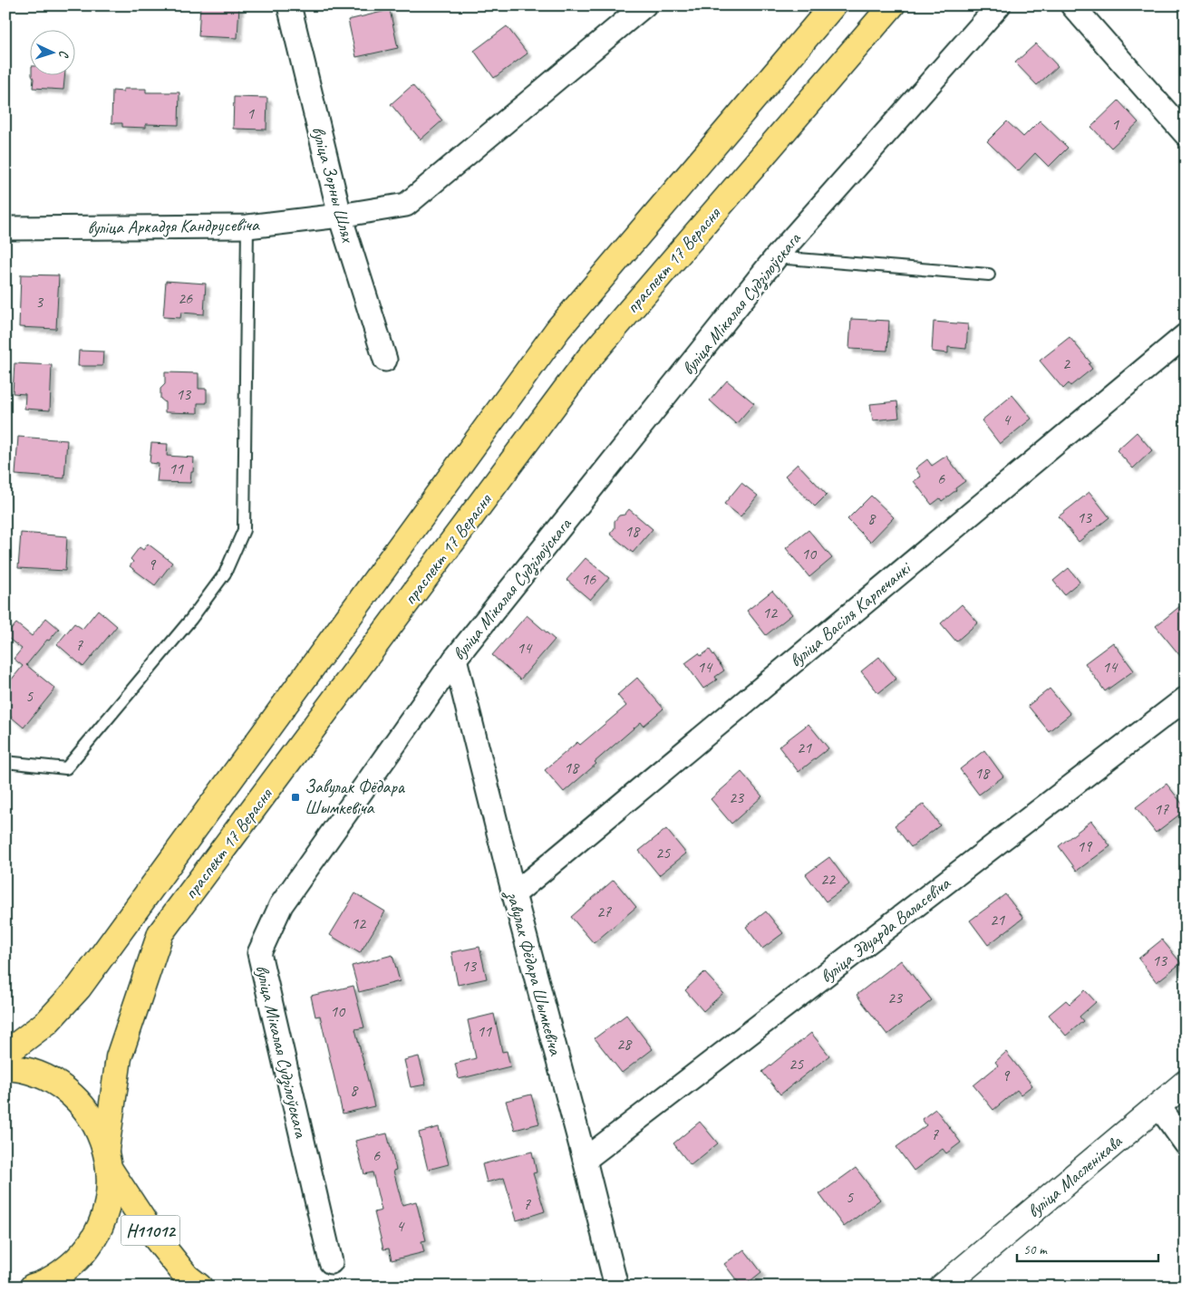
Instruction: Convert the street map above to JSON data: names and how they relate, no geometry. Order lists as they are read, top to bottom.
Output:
{
  "streets": {
    "main road": ["праспект 17 Верасня", "вуліца Масленікава", "Н11012"],
    "street": [
      "вуліца Зорны Шлях",
      "вуліца Аркадзя Кандрусевіча",
      "вуліца Мікалая Судзілоўскага",
      "вуліца Васіля Карпечанкі",
      "вуліца Эдуарда Валасевіча",
      "завулак Фёдара Шымкевіча"
    ]
  },
  "crossings": [
    ["вуліца Зорны Шлях", "вуліца Аркадзя Кандрусевіча"],
    ["праспект 17 Верасня", "Н11012"],
    ["вуліца Мікалая Судзілоўскага", "завулак Фёдара Шымкевіча"],
    ["вуліца Васіля Карпечанкі", "завулак Фёдара Шымкевіча"],
    ["вуліца Эдуарда Валасевіча", "завулак Фёдара Шымкевіча"]
  ],
  "places": {
    "transit": ["Завулак Фёдара Шымкевіча"]
  },
  "house_numbers": [
    "1",
    "1",
    "26",
    "3",
    "2",
    "13",
    "4",
    "11",
    "6",
    "13",
    "8",
    "18",
    "10",
    "9",
    "16",
    "12",
    "7",
    "14",
    "14",
    "14",
    "5",
    "21",
    "18",
    "18",
    "23",
    "17",
    "19",
    "25",
    "22",
    "27",
    "21",
    "12",
    "13",
    "13",
    "23",
    "10",
    "11",
    "28",
    "25",
    "9",
    "8",
    "7",
    "6",
    "5",
    "7",
    "4"
  ],
  "scale_bar": "50 m",
  "north": "right"
}
